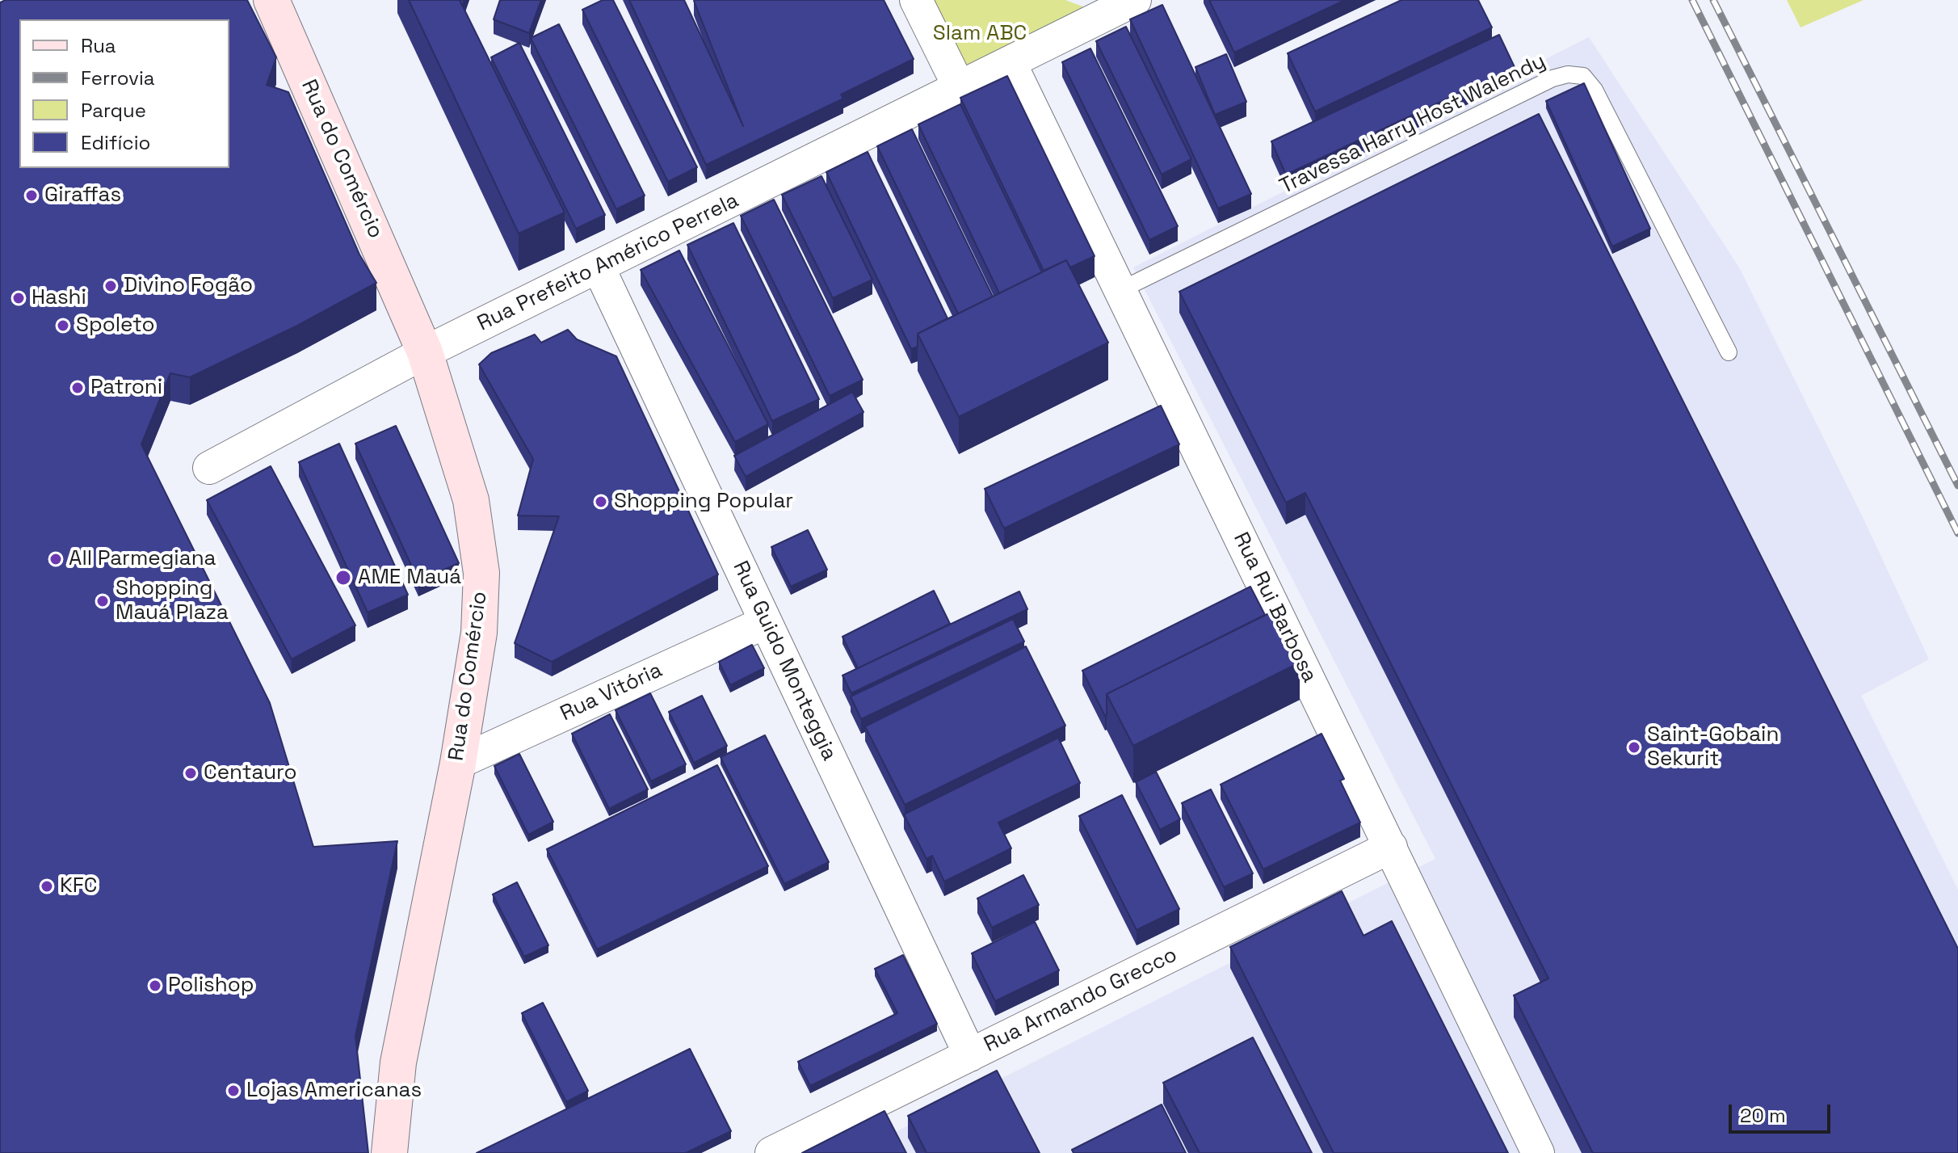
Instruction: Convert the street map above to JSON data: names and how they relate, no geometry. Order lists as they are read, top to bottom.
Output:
{
  "streets": {
    "street": [
      "Rua do Comércio",
      "Rua Prefeito Américo Perrela",
      "Rua Rui Barbosa",
      "Rua Guido Monteggia",
      "Rua Vitória",
      "Rua Armando Grecco"
    ],
    "lane": ["Travessa Harry Host Walendy"]
  },
  "crossings": [
    ["Travessa Harry Host Walendy", "Rua Rui Barbosa"],
    ["Rua do Comércio", "Rua Prefeito Américo Perrela"],
    ["Rua do Comércio", "Rua Vitória"],
    ["Rua Prefeito Américo Perrela", "Rua Rui Barbosa"],
    ["Rua Prefeito Américo Perrela", "Rua Guido Monteggia"],
    ["Rua Rui Barbosa", "Rua Armando Grecco"],
    ["Rua Guido Monteggia", "Rua Vitória"],
    ["Rua Guido Monteggia", "Rua Armando Grecco"]
  ],
  "parks": ["Slam ABC"],
  "places": [
    "Giraffas",
    "Divino Fogão",
    "Hashi",
    "Spoleto",
    "Patroni",
    "Shopping Popular",
    "All Parmegiana",
    "AME Mauá",
    "Shopping Mauá Plaza",
    "Saint-Gobain Sekurit",
    "Centauro",
    "KFC",
    "Polishop",
    "Lojas Americanas"
  ],
  "legend": [
    "Rua",
    "Ferrovia",
    "Parque",
    "Edifício"
  ],
  "scale_bar": "20 m"
}
